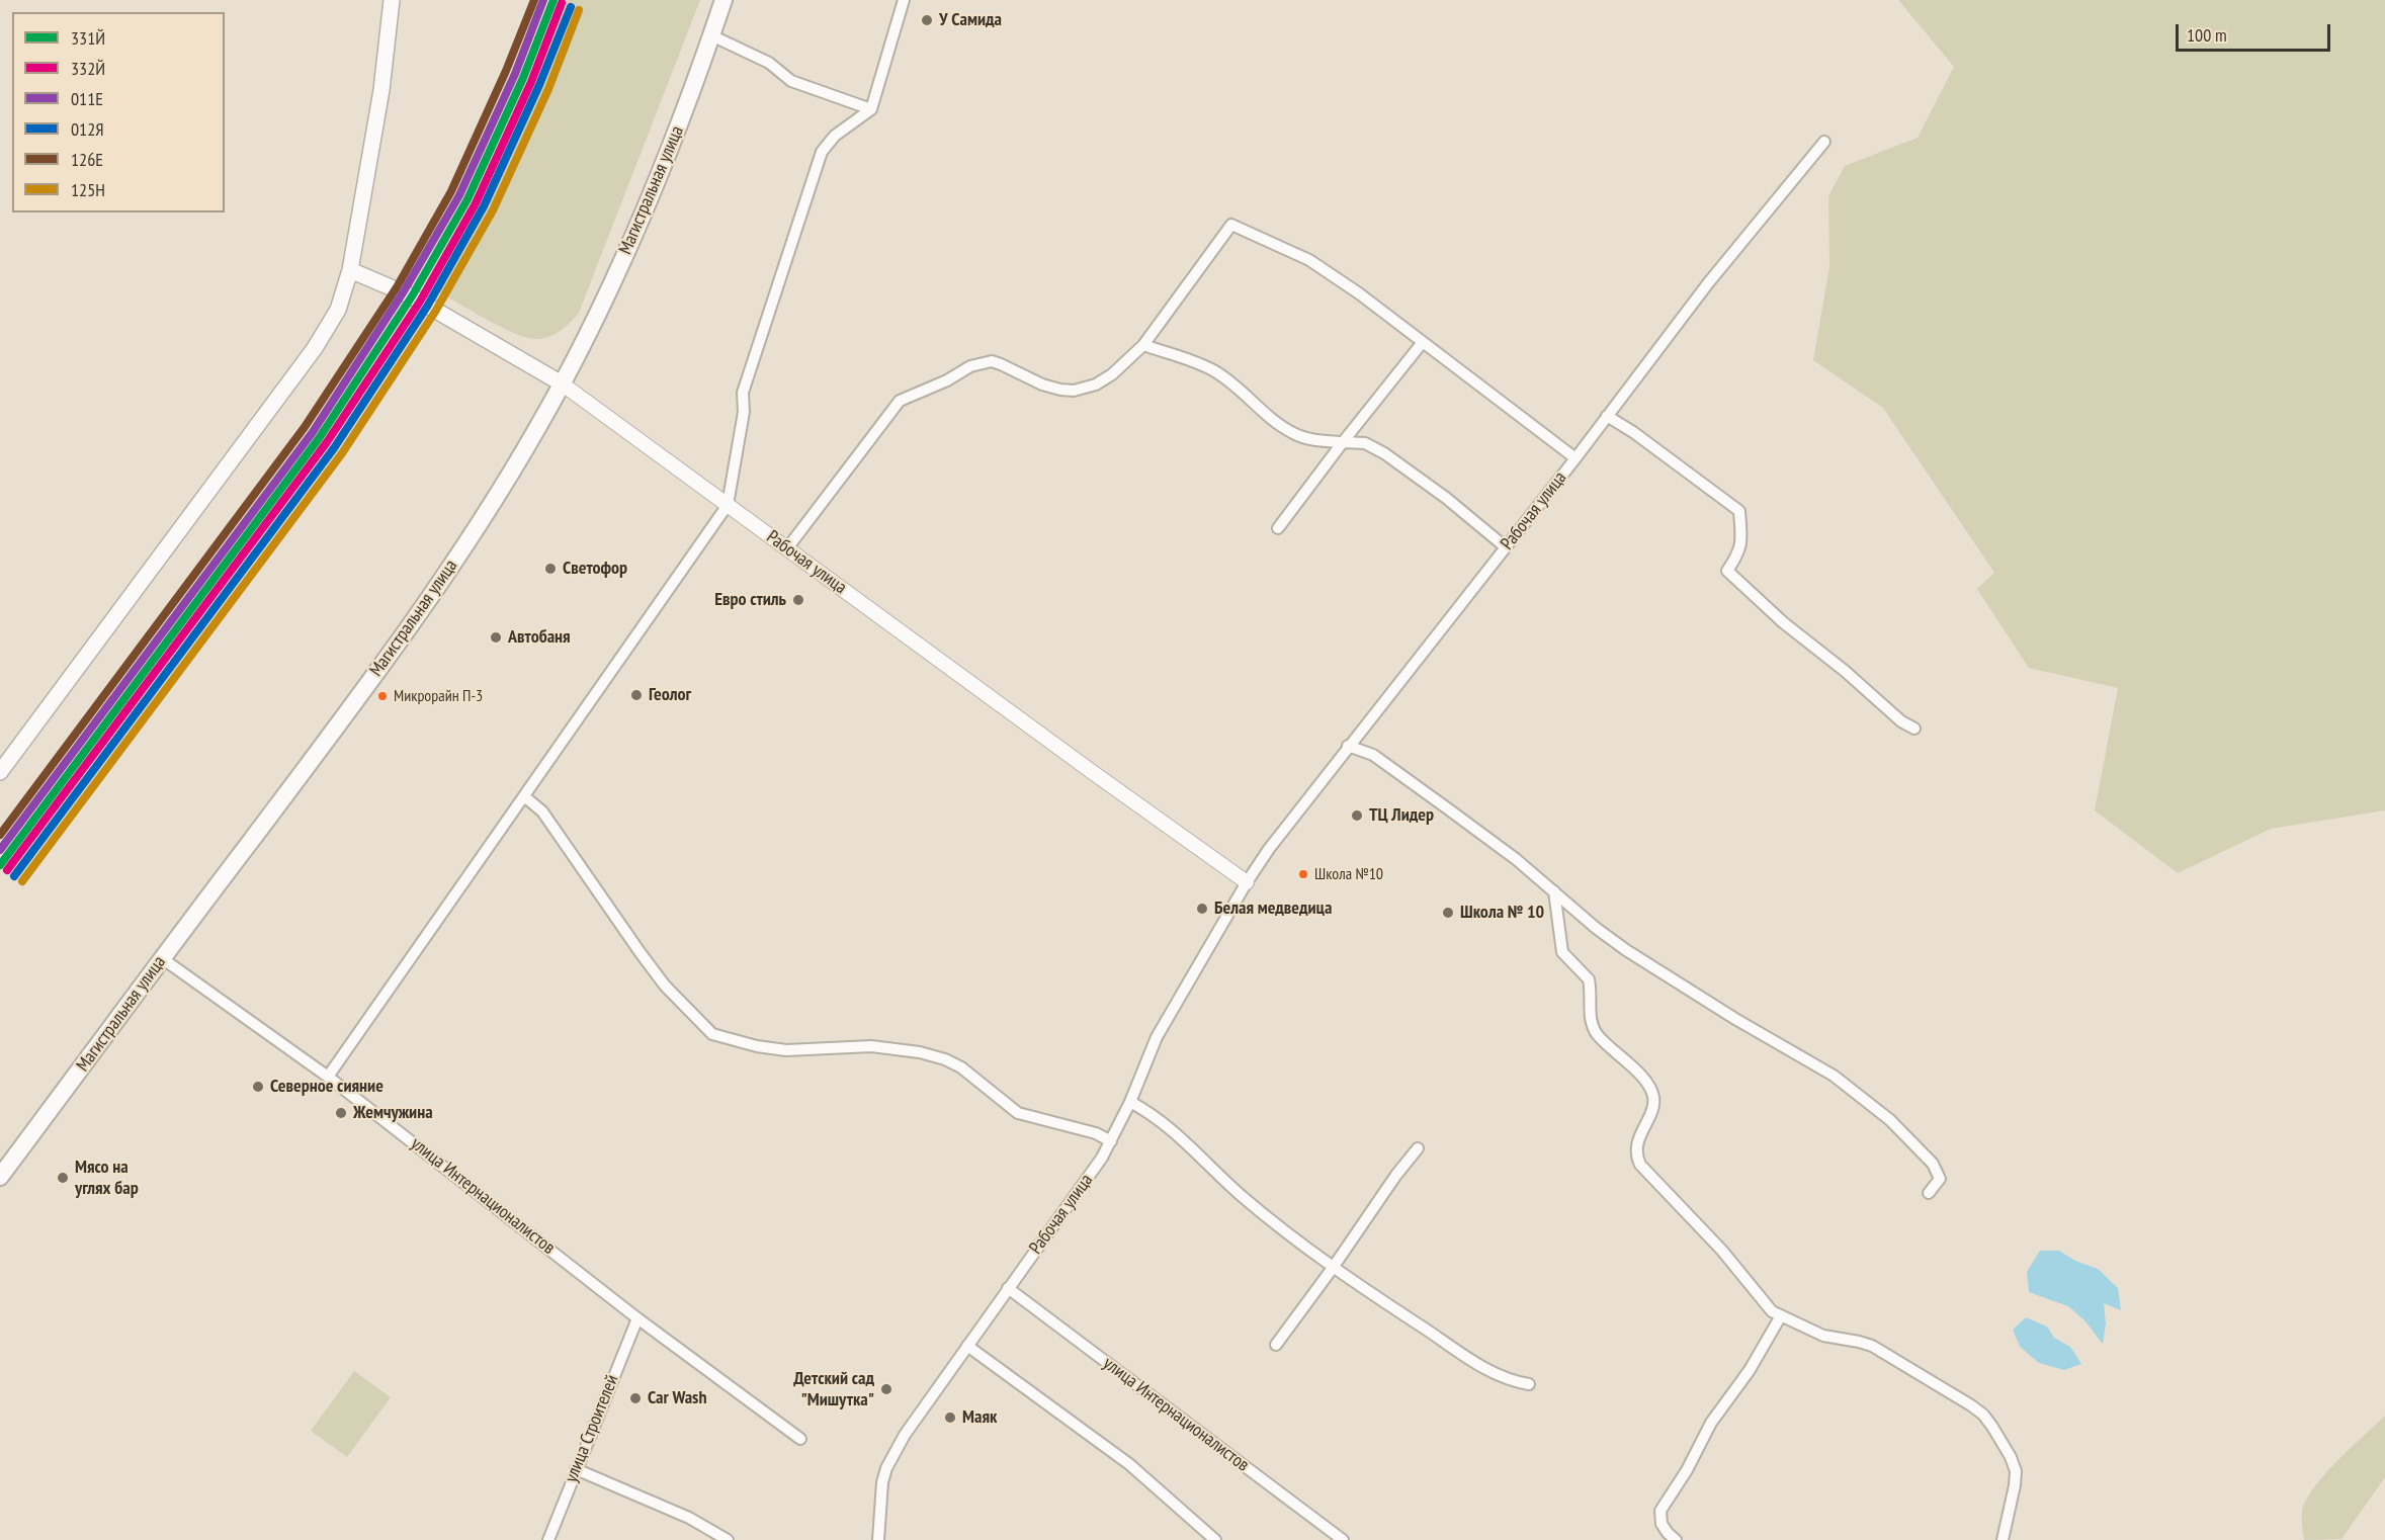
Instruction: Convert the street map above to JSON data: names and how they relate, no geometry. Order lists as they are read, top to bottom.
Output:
{
  "streets": {
    "main road": ["Магистральная улица", "Рабочая улица"],
    "street": ["улица Интернационалистов", "улица Строителей"]
  },
  "crossings": [
    ["Магистральная улица", "Рабочая улица"],
    ["Магистральная улица", "улица Интернационалистов"],
    ["Рабочая улица", "улица Интернационалистов"],
    ["улица Интернационалистов", "улица Строителей"]
  ],
  "places": [
    "У Самида",
    "Светофор",
    "Евро стиль",
    "Автобаня",
    "Геолог",
    "Микрорайн П-3",
    "ТЦ Лидер",
    "Школа №10",
    "Белая медведица",
    "Школа № 10",
    "Северное сияние",
    "Жемчужина",
    "Мясо на углях бар",
    "Детский сад \"Мишутка\"",
    "Car Wash",
    "Маяк"
  ],
  "lines": [
    "transit line 331Й",
    "transit line 011Е",
    "transit line 126Е",
    "transit line 332Й",
    "transit line 012Я",
    "transit line 125Н"
  ],
  "legend": [
    "331Й",
    "332Й",
    "011Е",
    "012Я",
    "126Е",
    "125Н"
  ],
  "scale_bar": "100 m"
}
